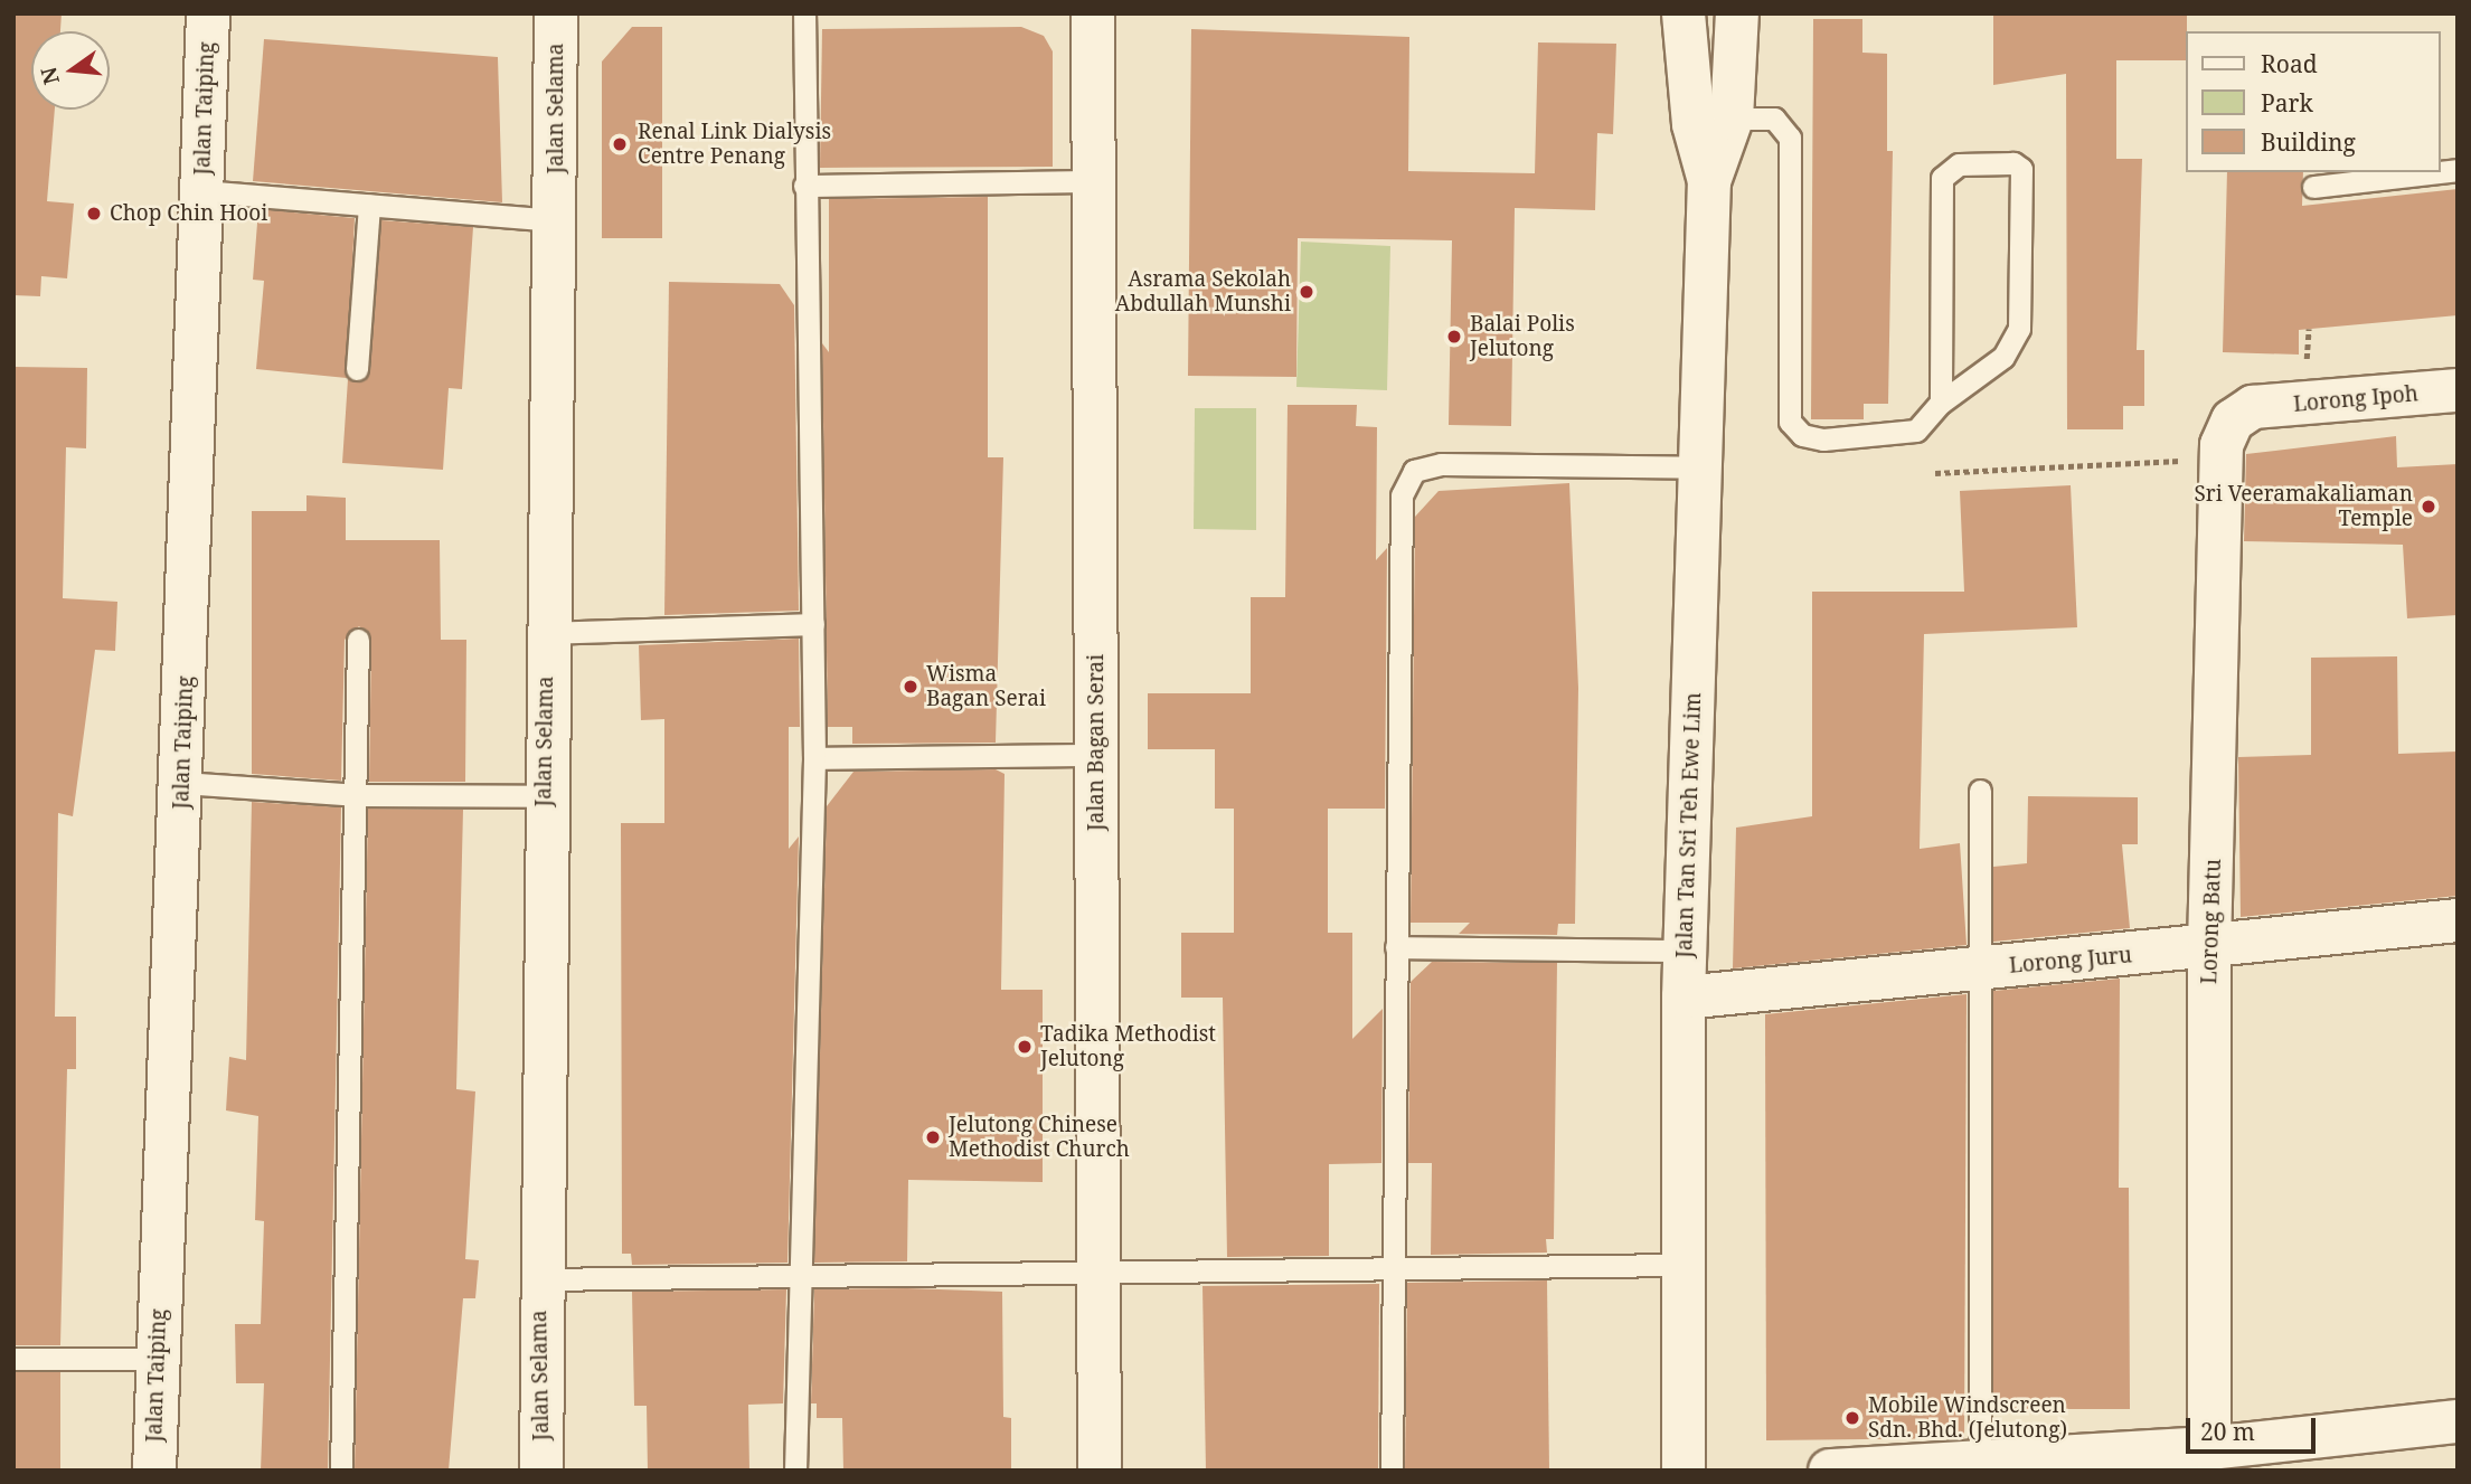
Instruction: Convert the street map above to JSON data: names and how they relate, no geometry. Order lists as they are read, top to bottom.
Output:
{
  "streets": {
    "street": [
      "Jalan Taiping",
      "Jalan Selama",
      "Lorong Ipoh",
      "Jalan Bagan Serai",
      "Jalan Tan Sri Teh Ewe Lim",
      "Lorong Batu",
      "Lorong Juru"
    ]
  },
  "crossings": [
    ["Lorong Ipoh", "Lorong Batu"],
    ["Jalan Tan Sri Teh Ewe Lim", "Lorong Juru"],
    ["Lorong Batu", "Lorong Juru"]
  ],
  "places": [
    "Renal Link Dialysis Centre Penang",
    "Chop Chin Hooi",
    "Asrama Sekolah Abdullah Munshi",
    "Balai Polis Jelutong",
    "Sri Veeramakaliaman Temple",
    "Wisma Bagan Serai",
    "Tadika Methodist Jelutong",
    "Jelutong Chinese Methodist Church",
    "Mobile Windscreen Sdn. Bhd. (Jelutong)"
  ],
  "legend": ["Road", "Park", "Building"],
  "scale_bar": "20 m",
  "north": "left"
}
